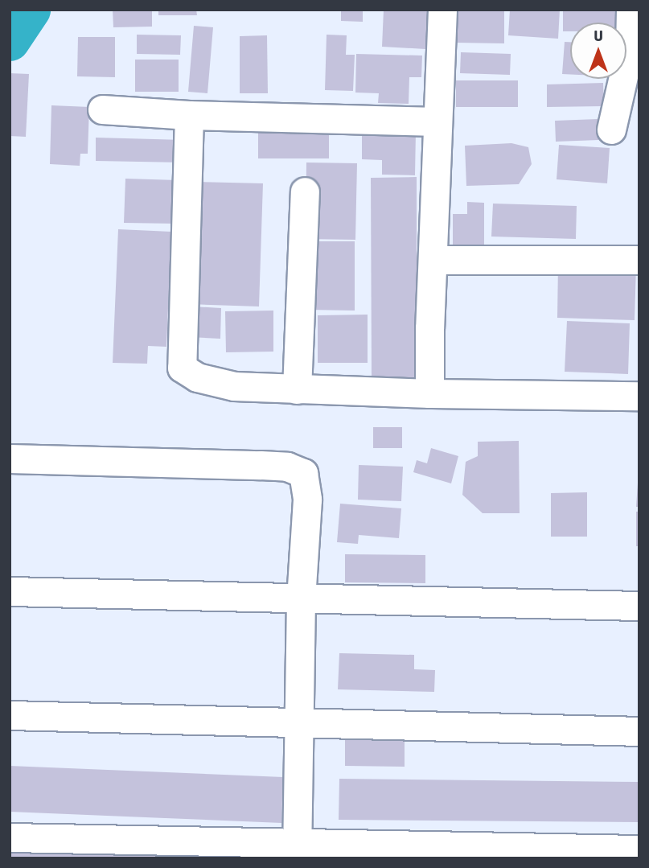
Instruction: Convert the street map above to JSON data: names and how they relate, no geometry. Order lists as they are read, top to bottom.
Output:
{
  "north": "top"
}
